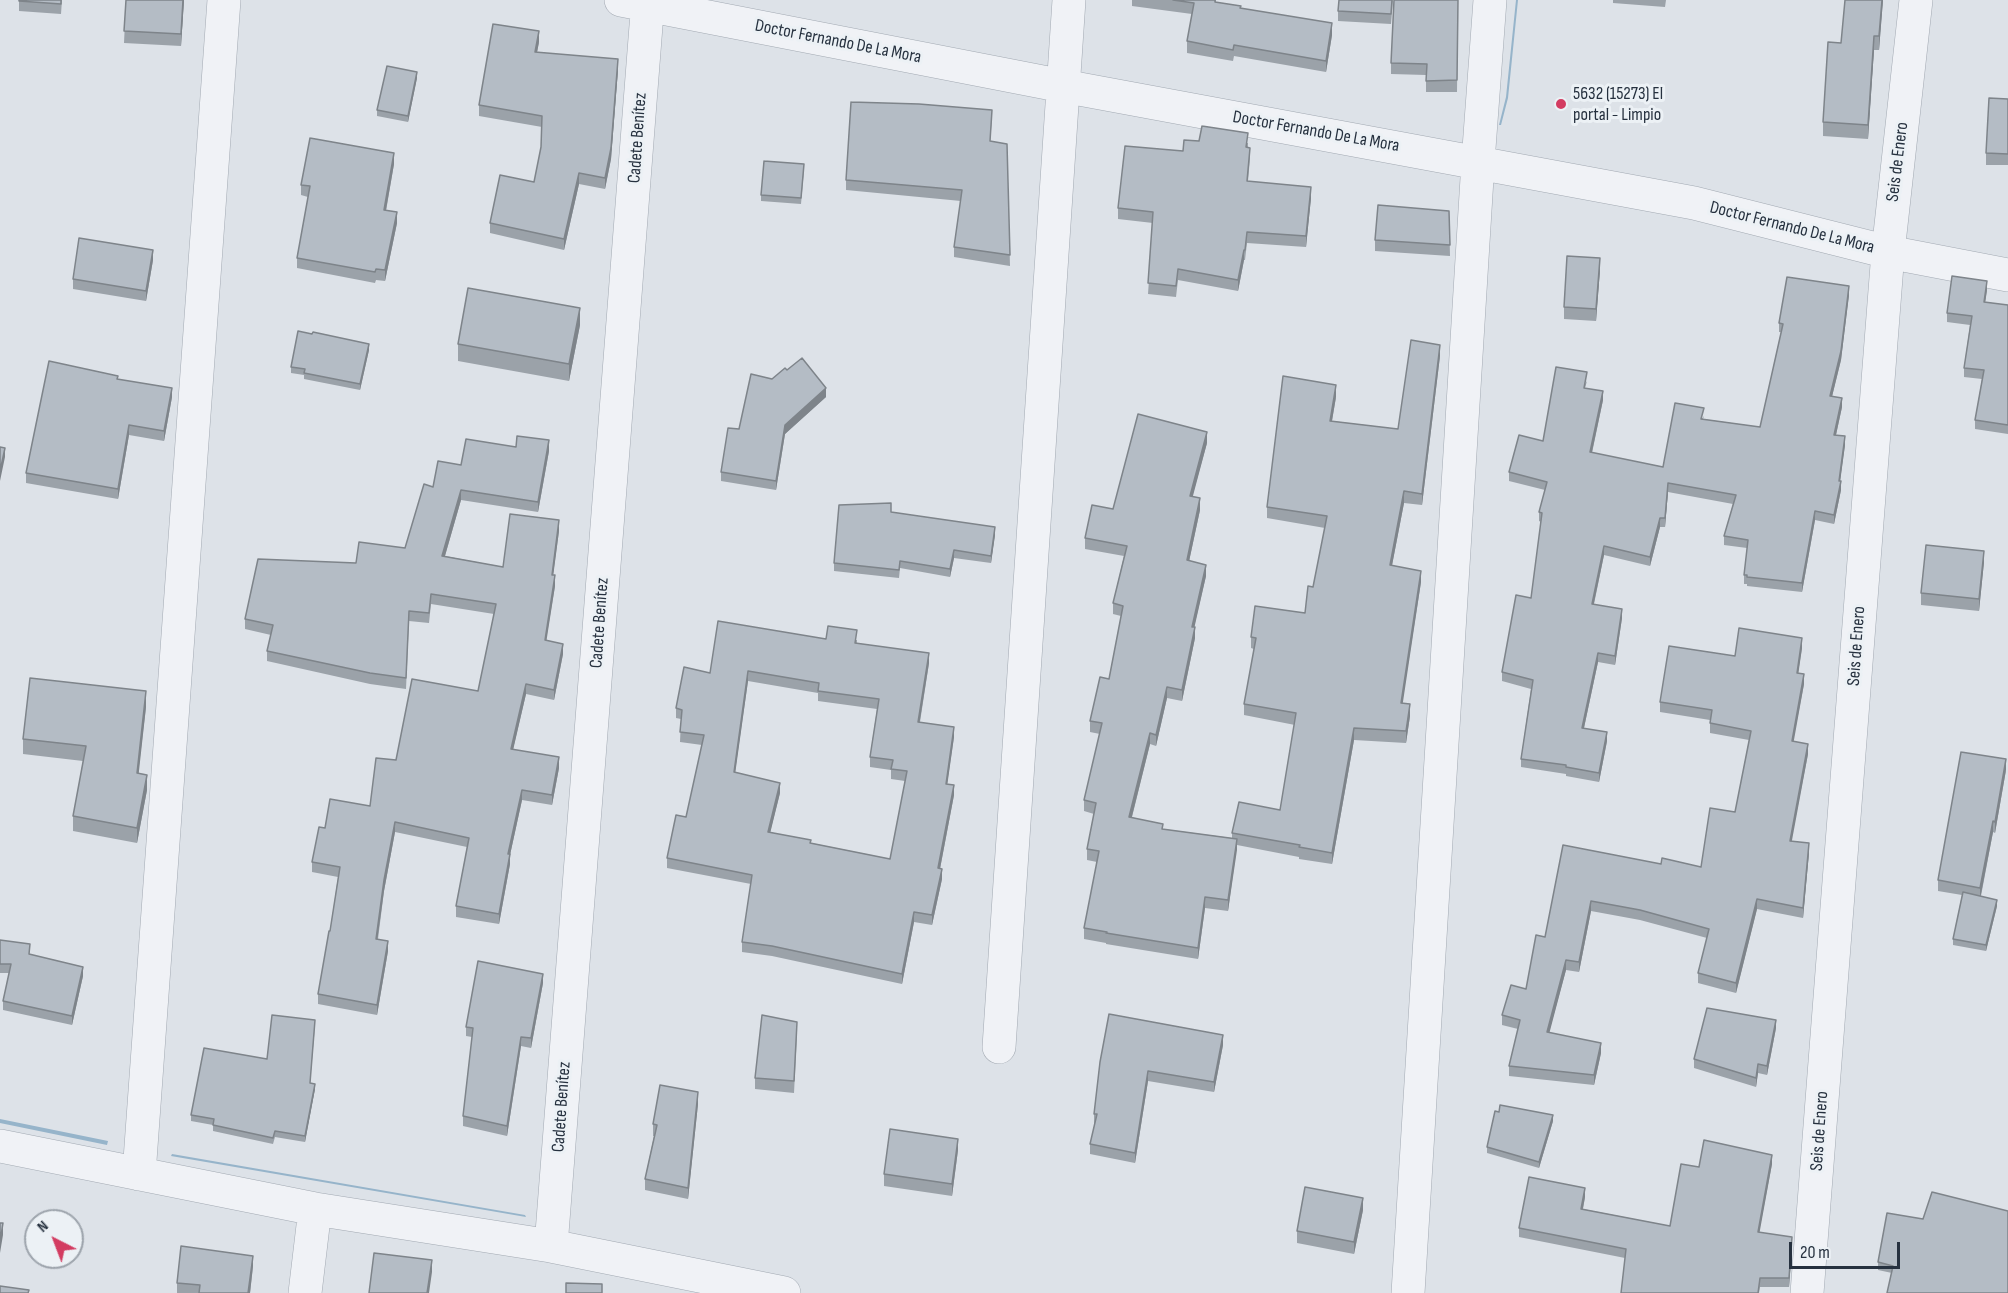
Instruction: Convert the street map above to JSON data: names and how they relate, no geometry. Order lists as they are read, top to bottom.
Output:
{
  "streets": {
    "street": ["Doctor Fernando De La Mora", "Cadete Benítez", "Seis de Enero"]
  },
  "crossings": [
    ["Doctor Fernando De La Mora", "Cadete Benítez"],
    ["Doctor Fernando De La Mora", "Seis de Enero"]
  ],
  "places": ["5632 (15273) El portal - Limpio"],
  "scale_bar": "20 m",
  "north": "top left"
}
